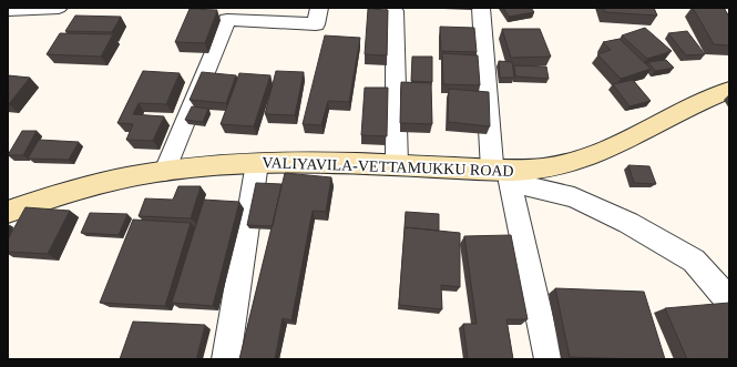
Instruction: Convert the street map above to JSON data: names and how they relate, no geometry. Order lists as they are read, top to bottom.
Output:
{
  "streets": {
    "street": ["VALIYAVILA-VETTAMUKKU ROAD"]
  }
}
